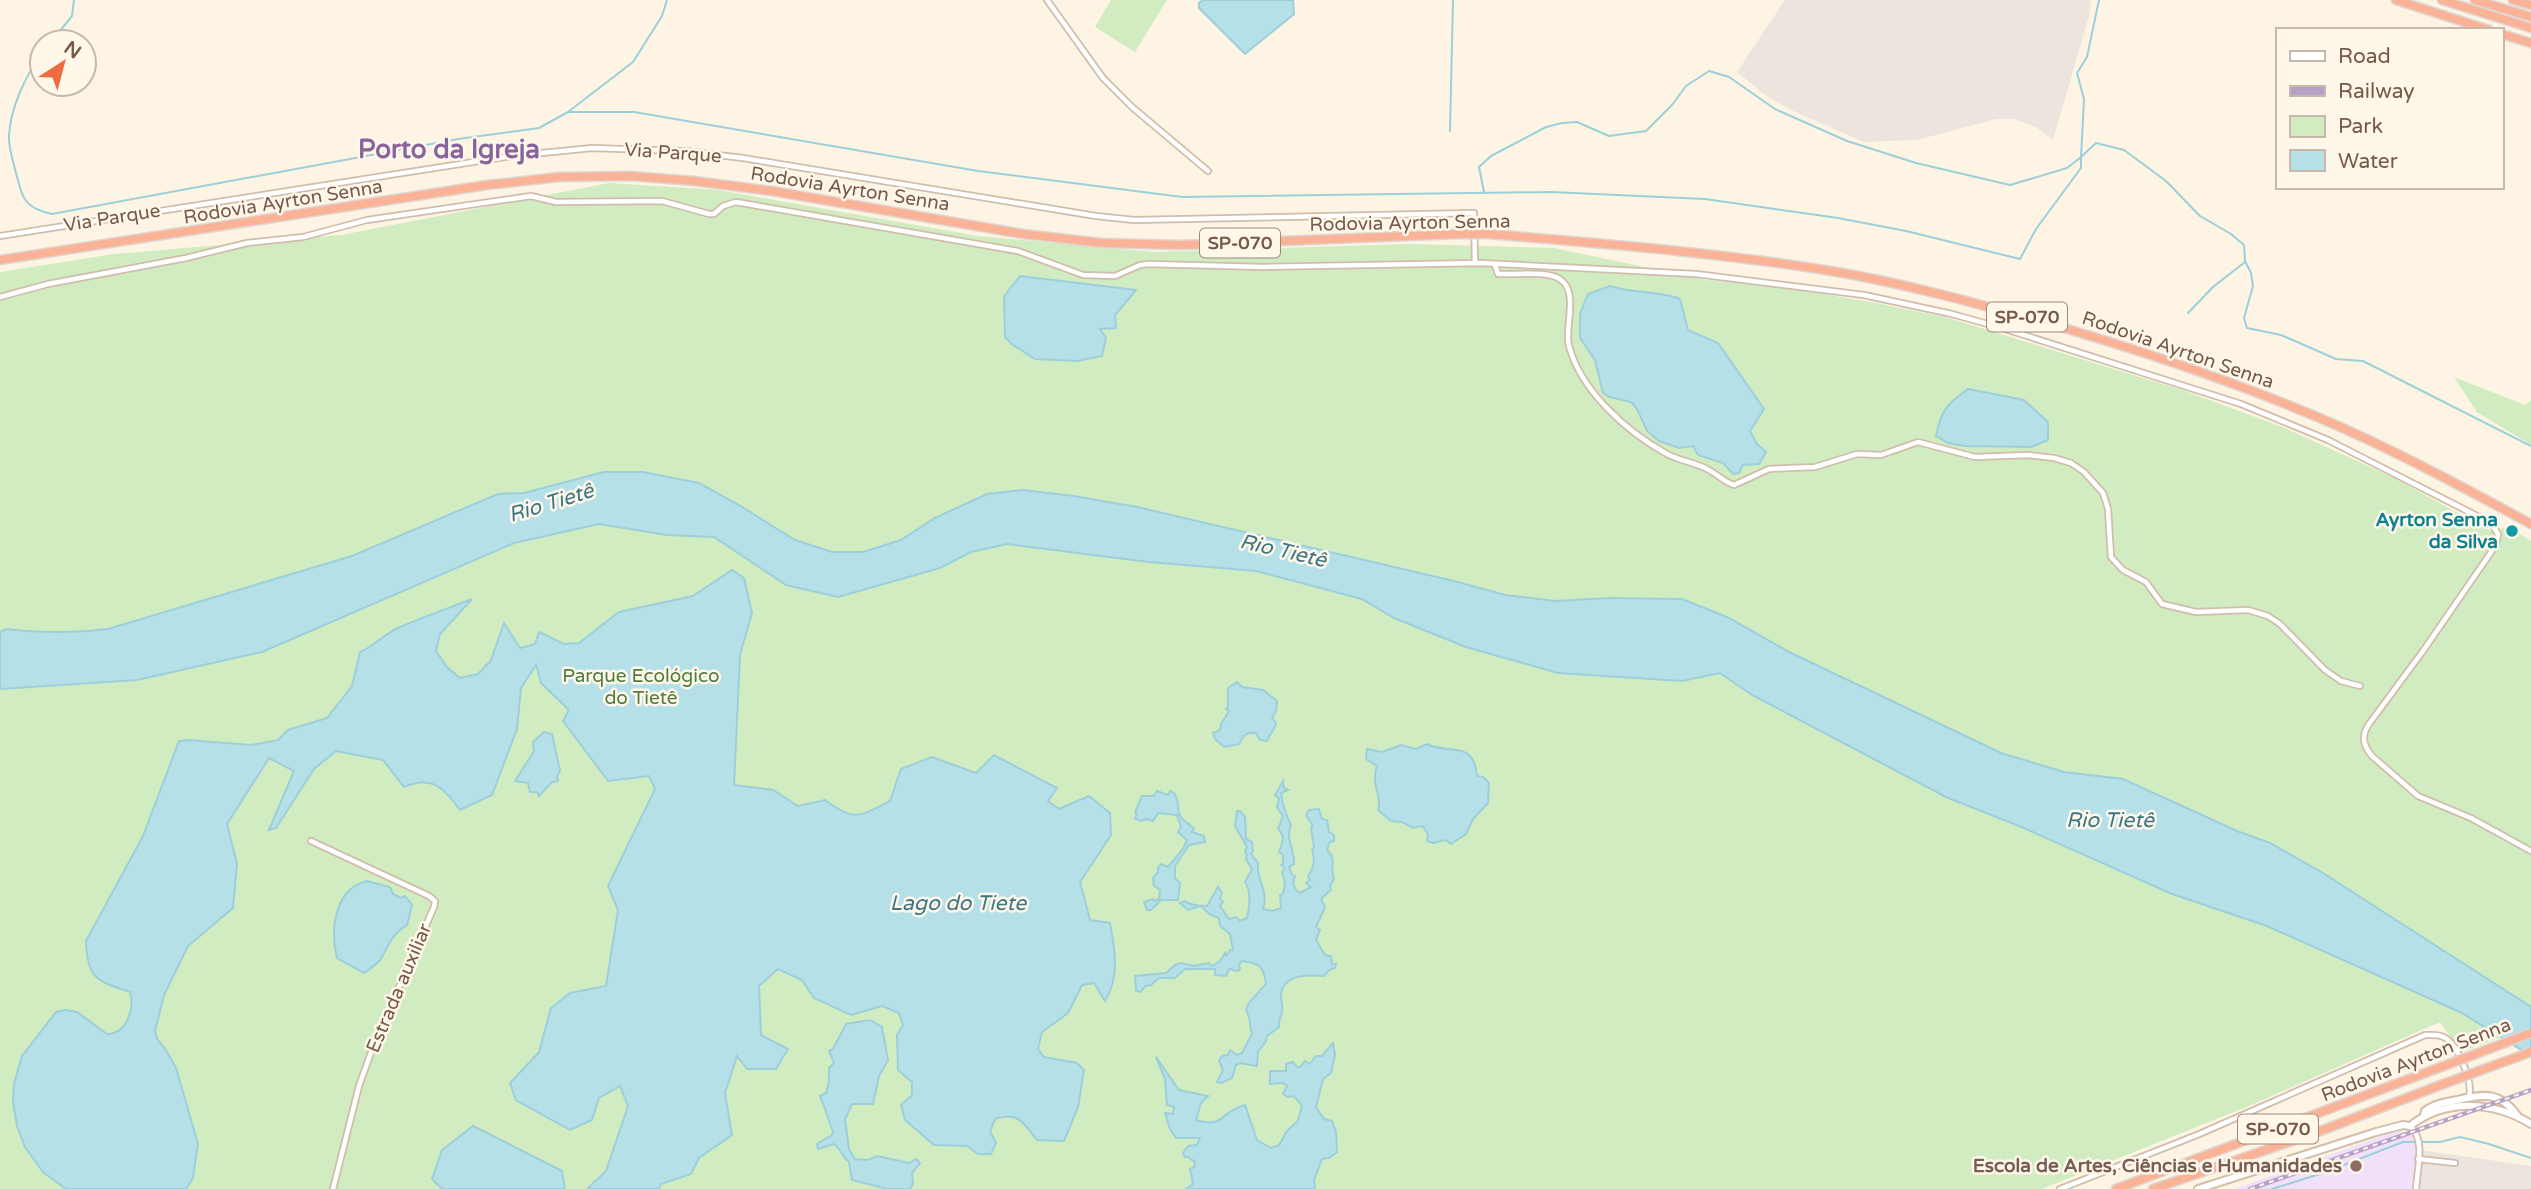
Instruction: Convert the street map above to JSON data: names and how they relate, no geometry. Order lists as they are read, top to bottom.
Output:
{
  "streets": {
    "highway": ["Rodovia Ayrton Senna", "SP-070"],
    "street": ["Via Parque", "Estrada auxiliar"]
  },
  "districts": ["Porto da Igreja"],
  "water": ["Rio Tietê", "Lago do Tiete"],
  "parks": ["Parque Ecológico do Tietê"],
  "places": ["Ayrton Senna da Silva", "Escola de Artes, Ciências e Humanidades"],
  "legend": [
    "Road",
    "Railway",
    "Park",
    "Water"
  ],
  "north": "top right"
}
